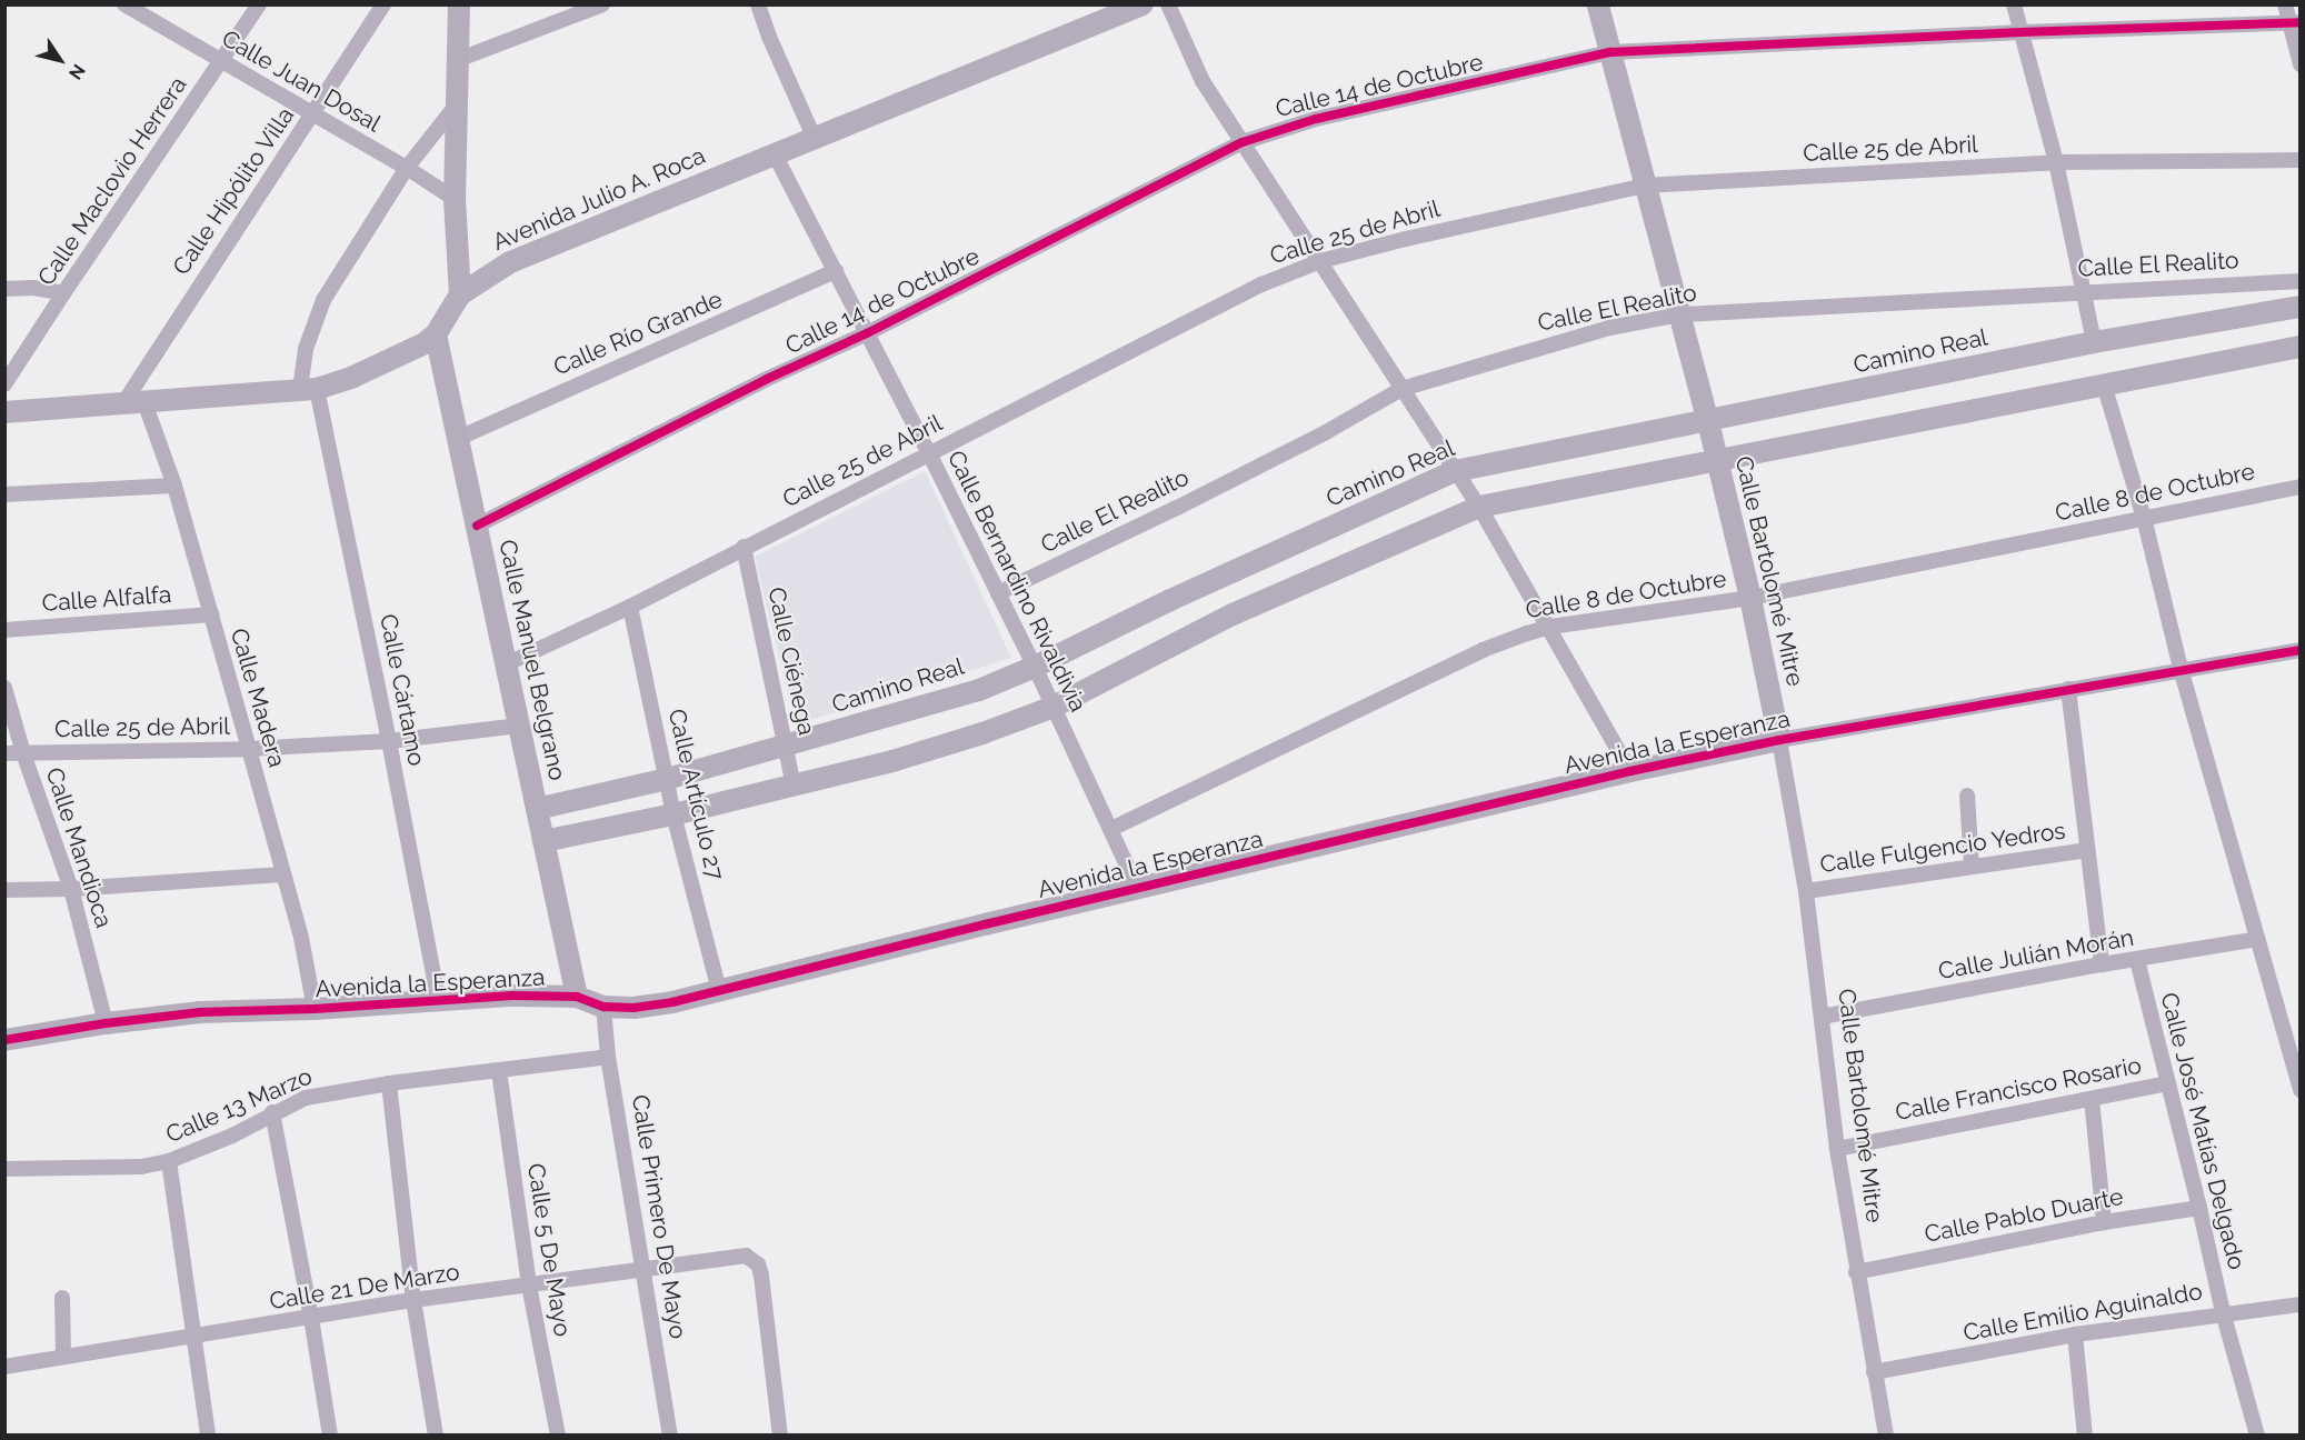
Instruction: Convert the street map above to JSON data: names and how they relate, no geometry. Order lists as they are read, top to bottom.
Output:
{
  "streets": {
    "street": [
      "Calle Juan Dosal",
      "Calle 14 de Octubre",
      "Calle 25 de Abril",
      "Calle Maclovio Herrera",
      "Calle Hipólito Villa",
      "Avenida Julio A. Roca",
      "Calle El Realito",
      "Calle Río Grande",
      "Camino Real",
      "Calle 8 de Octubre",
      "Calle Bartolomé Mitre",
      "Calle Bernardino Rivaldivia",
      "Calle Alfalfa",
      "Calle Manuel Belgrano",
      "Calle Ciénega",
      "Calle Cártamo",
      "Calle Madera",
      "Avenida la Esperanza",
      "Calle Artículo 27",
      "Calle Mandioca",
      "Calle Fulgencio Yedros",
      "Calle Julián Morán",
      "Calle Francisco Rosario",
      "Calle 13 Marzo",
      "Calle José Matías Delgado",
      "Calle Pablo Duarte",
      "Calle Primero De Mayo",
      "Calle 5 De Mayo",
      "Calle 21 De Marzo",
      "Calle Emilio Aguinaldo"
    ]
  },
  "crossings": [
    ["Calle Juan Dosal", "Calle Maclovio Herrera"],
    ["Calle Juan Dosal", "Calle Hipólito Villa"],
    ["Calle Juan Dosal", "Calle Cártamo"],
    ["Calle 14 de Octubre", "Calle Bartolomé Mitre"],
    ["Calle 14 de Octubre", "Calle Bernardino Rivaldivia"],
    ["Calle 14 de Octubre", "Calle Manuel Belgrano"],
    ["Calle 25 de Abril", "Calle Bartolomé Mitre"],
    ["Calle 25 de Abril", "Calle Bernardino Rivaldivia"],
    ["Calle 25 de Abril", "Calle Manuel Belgrano"],
    ["Calle 25 de Abril", "Calle Ciénega"],
    ["Calle 25 de Abril", "Calle Cártamo"],
    ["Calle 25 de Abril", "Calle Madera"],
    ["Calle 25 de Abril", "Calle Artículo 27"],
    ["Calle 25 de Abril", "Calle Mandioca"],
    ["Calle Hipólito Villa", "Avenida Julio A. Roca"],
    ["Calle Hipólito Villa", "Calle Madera"],
    ["Avenida Julio A. Roca", "Calle Bernardino Rivaldivia"],
    ["Avenida Julio A. Roca", "Calle Manuel Belgrano"],
    ["Avenida Julio A. Roca", "Calle Cártamo"],
    ["Avenida Julio A. Roca", "Calle Madera"],
    ["Calle El Realito", "Calle Bartolomé Mitre"],
    ["Calle El Realito", "Calle Bernardino Rivaldivia"],
    ["Calle Río Grande", "Calle Bernardino Rivaldivia"],
    ["Calle Río Grande", "Calle Manuel Belgrano"],
    ["Camino Real", "Calle Bartolomé Mitre"],
    ["Camino Real", "Calle Bernardino Rivaldivia"],
    ["Camino Real", "Calle Manuel Belgrano"],
    ["Camino Real", "Calle Ciénega"],
    ["Camino Real", "Calle Artículo 27"],
    ["Calle 8 de Octubre", "Calle Bartolomé Mitre"],
    ["Calle 8 de Octubre", "Calle Bernardino Rivaldivia"],
    ["Calle Bartolomé Mitre", "Avenida la Esperanza"],
    ["Calle Bartolomé Mitre", "Calle Fulgencio Yedros"],
    ["Calle Bartolomé Mitre", "Calle Julián Morán"],
    ["Calle Bartolomé Mitre", "Calle Francisco Rosario"],
    ["Calle Bartolomé Mitre", "Calle Pablo Duarte"],
    ["Calle Bartolomé Mitre", "Calle Emilio Aguinaldo"],
    ["Calle Bernardino Rivaldivia", "Avenida la Esperanza"],
    ["Calle Alfalfa", "Calle Madera"],
    ["Calle Manuel Belgrano", "Avenida la Esperanza"],
    ["Calle Cártamo", "Avenida la Esperanza"],
    ["Calle Madera", "Avenida la Esperanza"],
    ["Avenida la Esperanza", "Calle Artículo 27"],
    ["Avenida la Esperanza", "Calle Mandioca"],
    ["Avenida la Esperanza", "Calle Primero De Mayo"],
    ["Calle Julián Morán", "Calle José Matías Delgado"],
    ["Calle Francisco Rosario", "Calle José Matías Delgado"],
    ["Calle 13 Marzo", "Calle Primero De Mayo"],
    ["Calle 13 Marzo", "Calle 5 De Mayo"],
    ["Calle José Matías Delgado", "Calle Pablo Duarte"],
    ["Calle José Matías Delgado", "Calle Emilio Aguinaldo"],
    ["Calle Primero De Mayo", "Calle 21 De Marzo"],
    ["Calle 5 De Mayo", "Calle 21 De Marzo"]
  ],
  "north": "bottom right"
}
